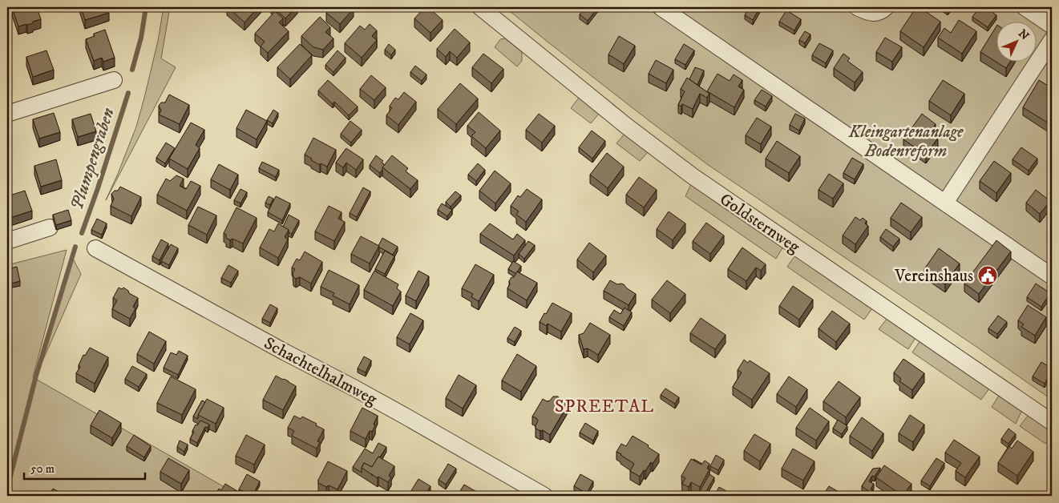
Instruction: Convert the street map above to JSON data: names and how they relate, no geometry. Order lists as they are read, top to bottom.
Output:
{
  "streets": {
    "street": ["Goldsternweg", "Schachtelhalmweg"]
  },
  "districts": ["SPREETAL"],
  "water": ["Plumpengraben"],
  "parks": ["Kleingartenanlage Bodenreform"],
  "places": {
    "public building": ["Vereinshaus"]
  },
  "scale_bar": "50 m",
  "north": "top right"
}
